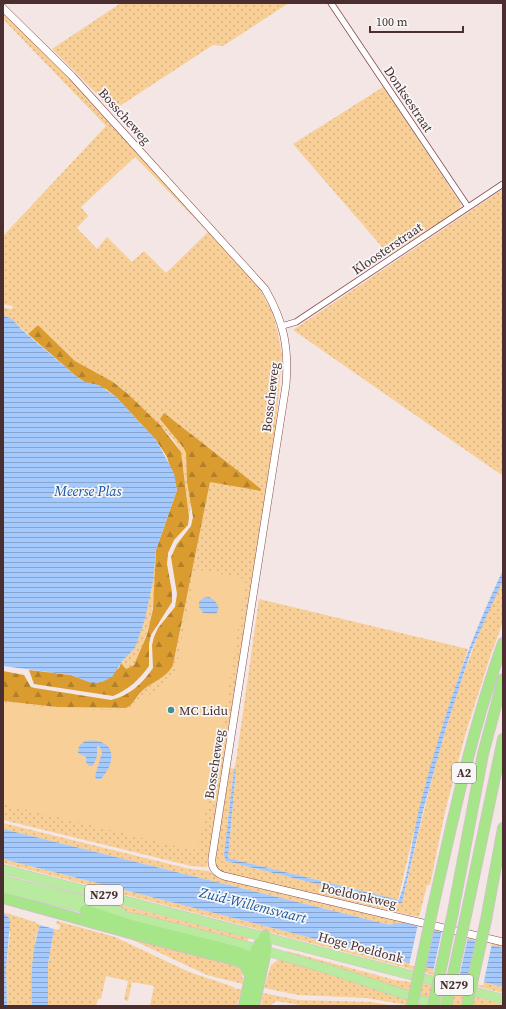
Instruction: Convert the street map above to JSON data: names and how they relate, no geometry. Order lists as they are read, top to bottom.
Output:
{
  "streets": {
    "highway": ["A2", "N279", "Hoge Poeldonk"],
    "street": [
      "Donksestraat",
      "Bosscheweg",
      "Kloosterstraat",
      "Poeldonkweg"
    ]
  },
  "crossings": [
    ["Donksestraat", "Kloosterstraat"],
    ["Bosscheweg", "Kloosterstraat"],
    ["Bosscheweg", "Poeldonkweg"]
  ],
  "water": ["Meerse Plas", "Zuid-Willemsvaart"],
  "places": ["MC Lidu"],
  "scale_bar": "100 m"
}
